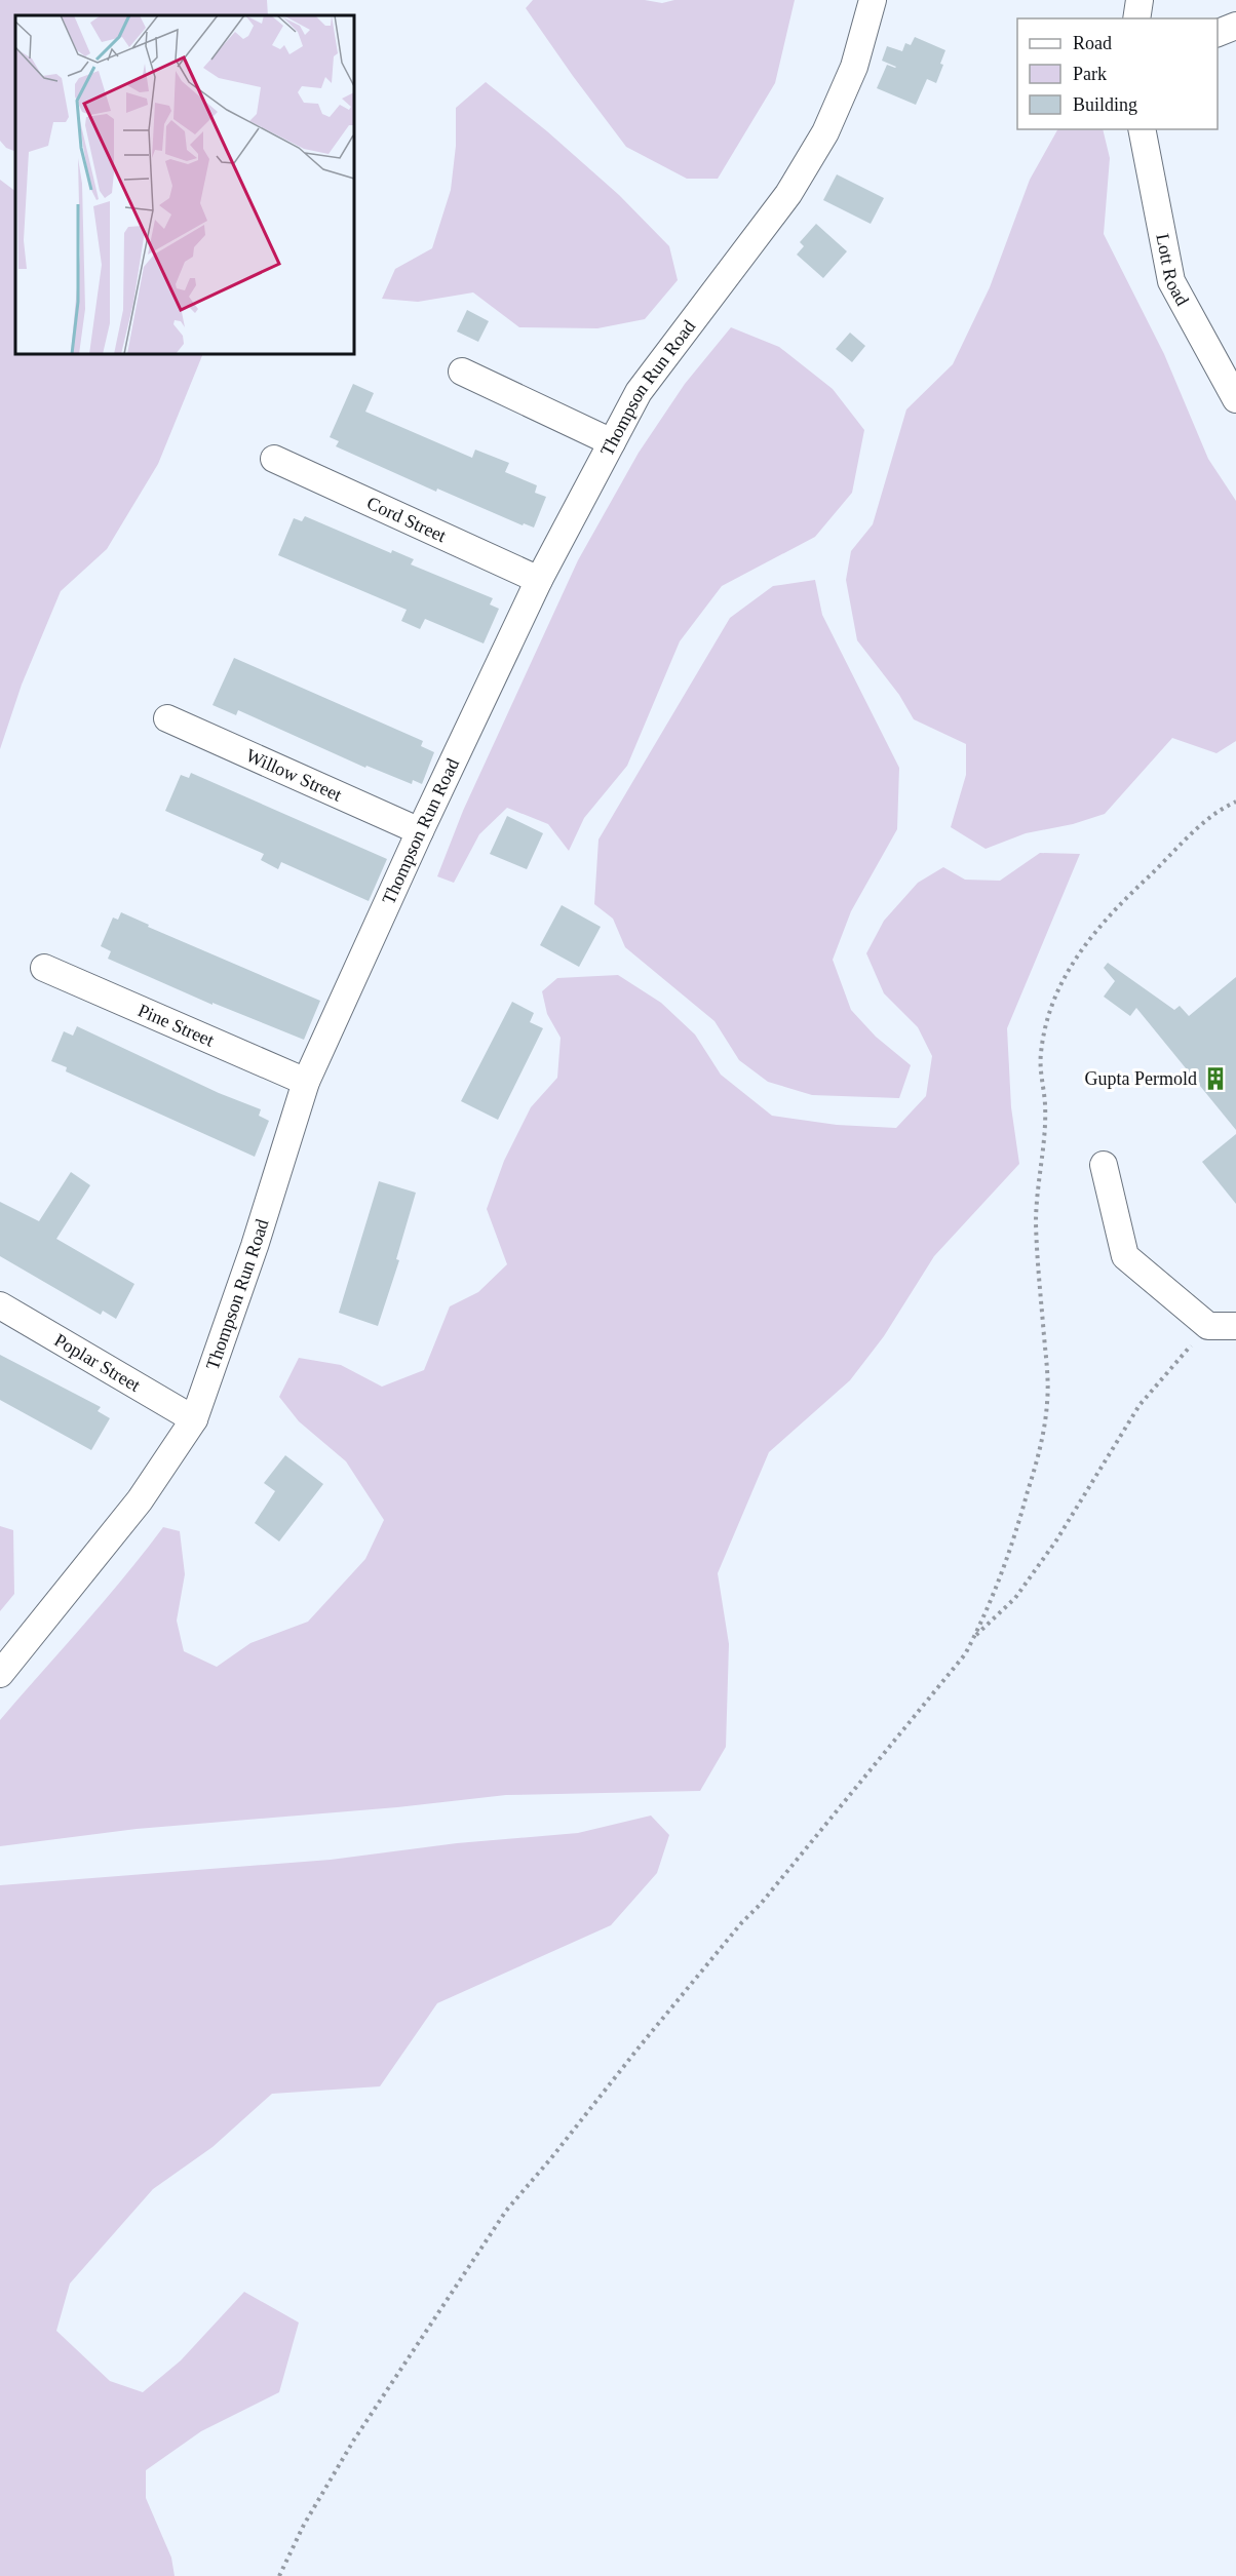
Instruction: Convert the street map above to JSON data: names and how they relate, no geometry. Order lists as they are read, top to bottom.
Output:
{
  "streets": {
    "street": [
      "Lott Road",
      "Thompson Run Road",
      "Cord Street",
      "Willow Street",
      "Pine Street",
      "Poplar Street"
    ]
  },
  "crossings": [
    ["Thompson Run Road", "Cord Street"],
    ["Thompson Run Road", "Willow Street"],
    ["Thompson Run Road", "Pine Street"],
    ["Thompson Run Road", "Poplar Street"]
  ],
  "places": {
    "building": ["Gupta Permold"]
  },
  "legend": ["Road", "Park", "Building"]
}
